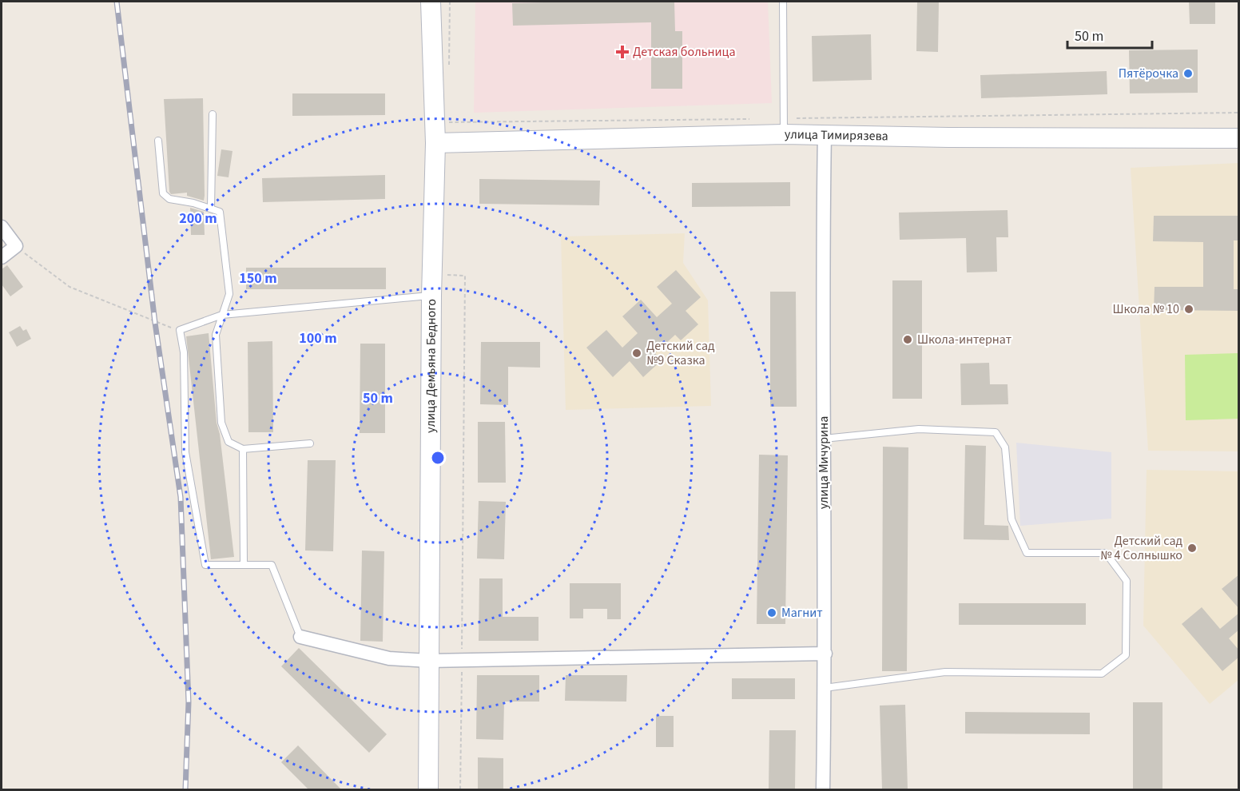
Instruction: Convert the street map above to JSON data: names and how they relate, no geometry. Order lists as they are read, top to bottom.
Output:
{
  "streets": {
    "main road": ["улица Тимирязева", "улица Демьяна Бедного"],
    "street": ["улица Мичурина"]
  },
  "crossings": [
    ["улица Тимирязева", "улица Демьяна Бедного"],
    ["улица Тимирязева", "улица Мичурина"]
  ],
  "places": {
    "health": ["Детская больница"],
    "other": [
      "Пятёрочка",
      "Школа № 10",
      "Школа-интернат",
      "Детский сад №9 Сказка",
      "Детский сад № 4 Солнышко",
      "Магнит"
    ]
  },
  "scale_bar": "50 m",
  "rings": [
    "200 m",
    "150 m",
    "100 m",
    "50 m"
  ]
}
